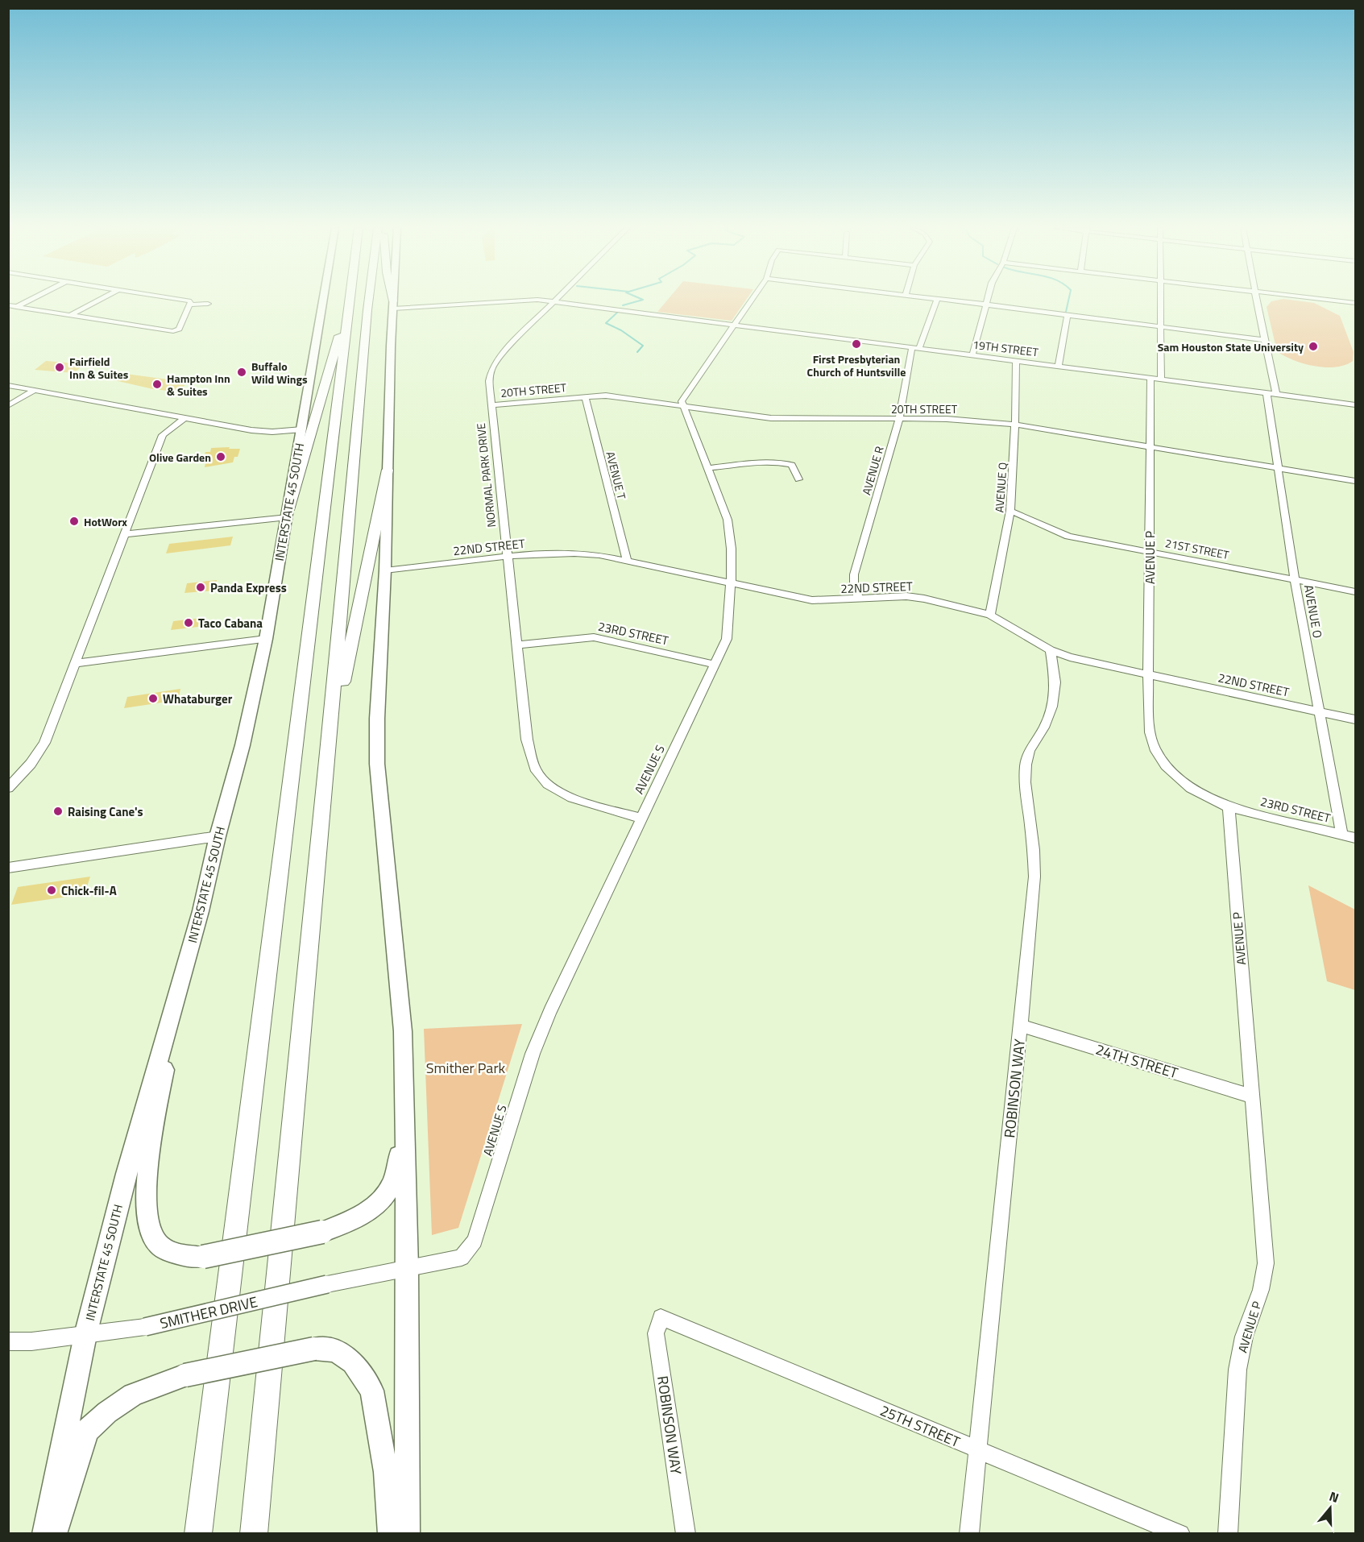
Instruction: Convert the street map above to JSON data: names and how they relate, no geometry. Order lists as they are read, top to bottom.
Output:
{
  "streets": {
    "main road": ["INTERSTATE 45 SOUTH"],
    "street": [
      "19TH STREET",
      "20TH STREET",
      "AVENUE R",
      "NORMAL PARK DRIVE",
      "AVENUE T",
      "AVENUE Q",
      "22ND STREET",
      "21ST STREET",
      "AVENUE P",
      "AVENUE O",
      "23RD STREET",
      "AVENUE S",
      "24TH STREET",
      "ROBINSON WAY",
      "SMITHER DRIVE",
      "25TH STREET"
    ]
  },
  "crossings": [
    ["19TH STREET", "AVENUE R"],
    ["19TH STREET", "NORMAL PARK DRIVE"],
    ["19TH STREET", "AVENUE Q"],
    ["19TH STREET", "AVENUE P"],
    ["19TH STREET", "AVENUE O"],
    ["20TH STREET", "AVENUE R"],
    ["20TH STREET", "NORMAL PARK DRIVE"],
    ["20TH STREET", "AVENUE T"],
    ["20TH STREET", "AVENUE Q"],
    ["20TH STREET", "AVENUE P"],
    ["20TH STREET", "AVENUE O"],
    ["20TH STREET", "AVENUE S"],
    ["AVENUE R", "22ND STREET"],
    ["NORMAL PARK DRIVE", "22ND STREET"],
    ["NORMAL PARK DRIVE", "23RD STREET"],
    ["NORMAL PARK DRIVE", "AVENUE S"],
    ["AVENUE T", "22ND STREET"],
    ["AVENUE Q", "22ND STREET"],
    ["AVENUE Q", "21ST STREET"],
    ["INTERSTATE 45 SOUTH", "SMITHER DRIVE"],
    ["22ND STREET", "AVENUE P"],
    ["22ND STREET", "AVENUE O"],
    ["22ND STREET", "AVENUE S"],
    ["22ND STREET", "ROBINSON WAY"],
    ["21ST STREET", "AVENUE P"],
    ["21ST STREET", "AVENUE O"],
    ["AVENUE P", "23RD STREET"],
    ["AVENUE P", "24TH STREET"],
    ["AVENUE O", "23RD STREET"],
    ["23RD STREET", "AVENUE S"],
    ["AVENUE S", "SMITHER DRIVE"],
    ["24TH STREET", "ROBINSON WAY"],
    ["ROBINSON WAY", "25TH STREET"]
  ],
  "parks": ["Smither Park"],
  "places": [
    "First Presbyterian Church of Huntsville",
    "Sam Houston State University",
    "Fairfield Inn & Suites",
    "Buffalo Wild Wings",
    "Hampton Inn & Suites",
    "Olive Garden",
    "HotWorx",
    "Panda Express",
    "Taco Cabana",
    "Whataburger",
    "Raising Cane's",
    "Chick-fil-A"
  ],
  "north": "top"
}
